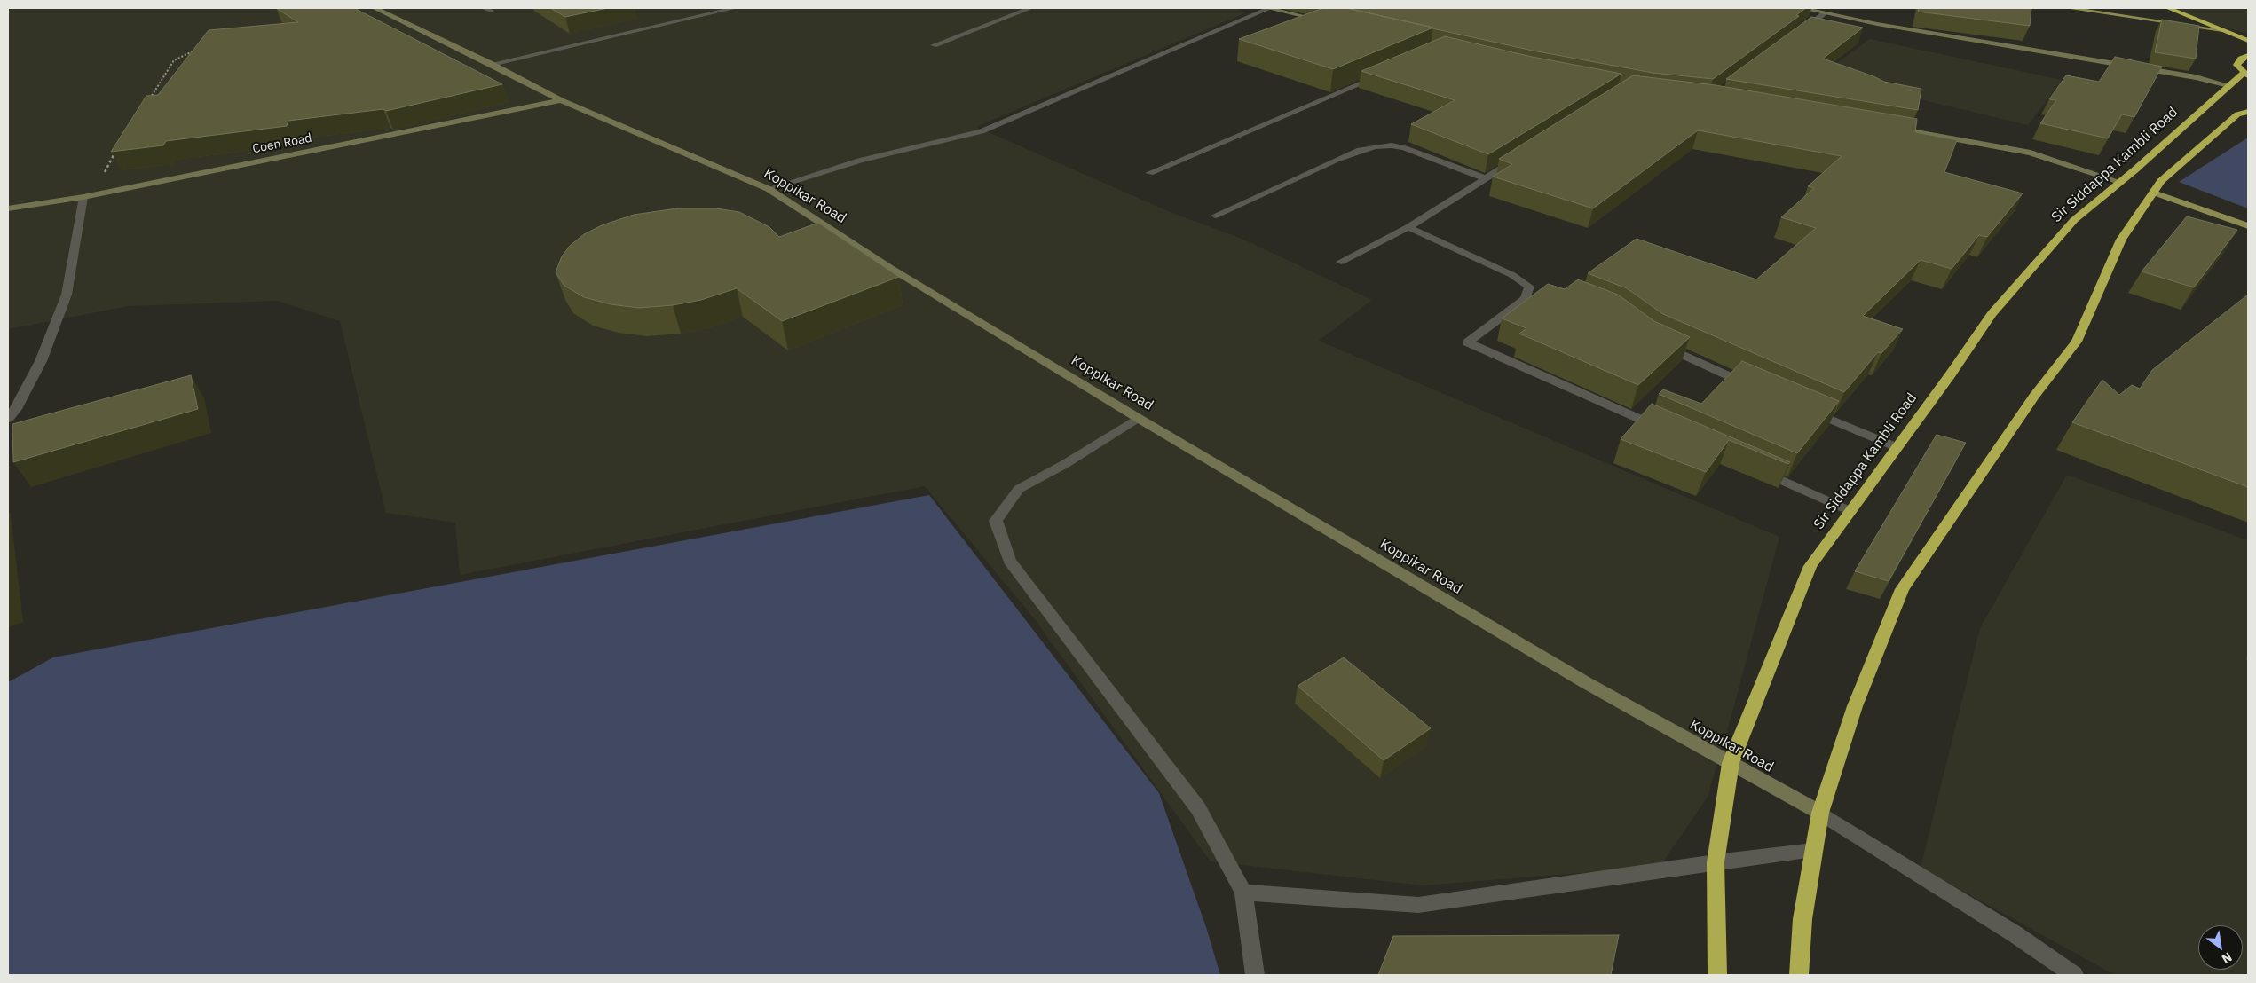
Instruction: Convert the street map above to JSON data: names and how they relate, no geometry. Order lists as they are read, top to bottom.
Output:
{
  "streets": {
    "highway": ["Sir Siddappa Kambli Road"],
    "main road": ["Coen Road", "Koppikar Road"]
  },
  "crossings": [
    ["Coen Road", "Koppikar Road"],
    ["Sir Siddappa Kambli Road", "Koppikar Road"]
  ],
  "north": "bottom right"
}
